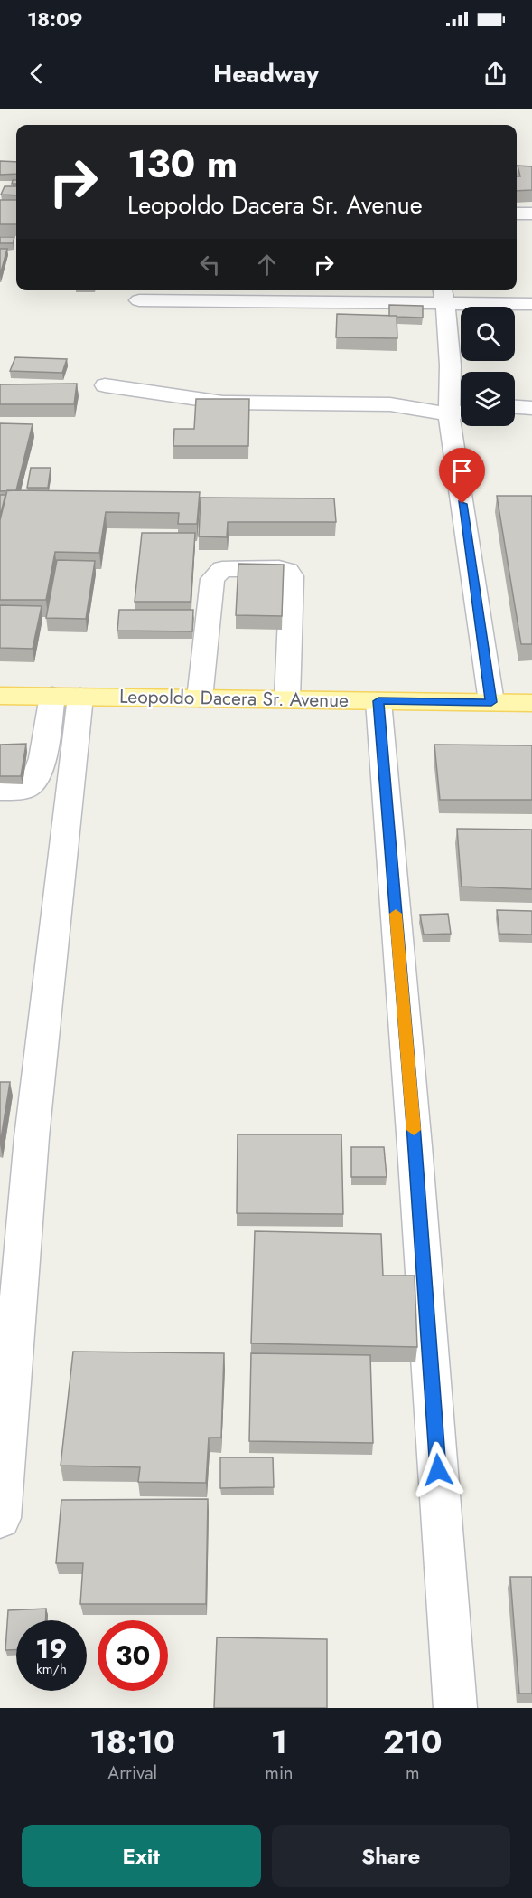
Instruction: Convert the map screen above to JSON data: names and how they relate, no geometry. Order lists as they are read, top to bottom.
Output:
{
  "streets": {
    "main road": ["Leopoldo Dacera Sr. Avenue"]
  },
  "page": {
    "status": "18:09",
    "header": "Headway",
    "turn": ["130 m", "Leopoldo Dacera Sr. Avenue"],
    "speed": "19 km/h",
    "limit": "30",
    "eta": [
      "18:10",
      "Arrival",
      "1",
      "min",
      "210",
      "m"
    ],
    "buttons": ["Exit", "Share"]
  }
}
